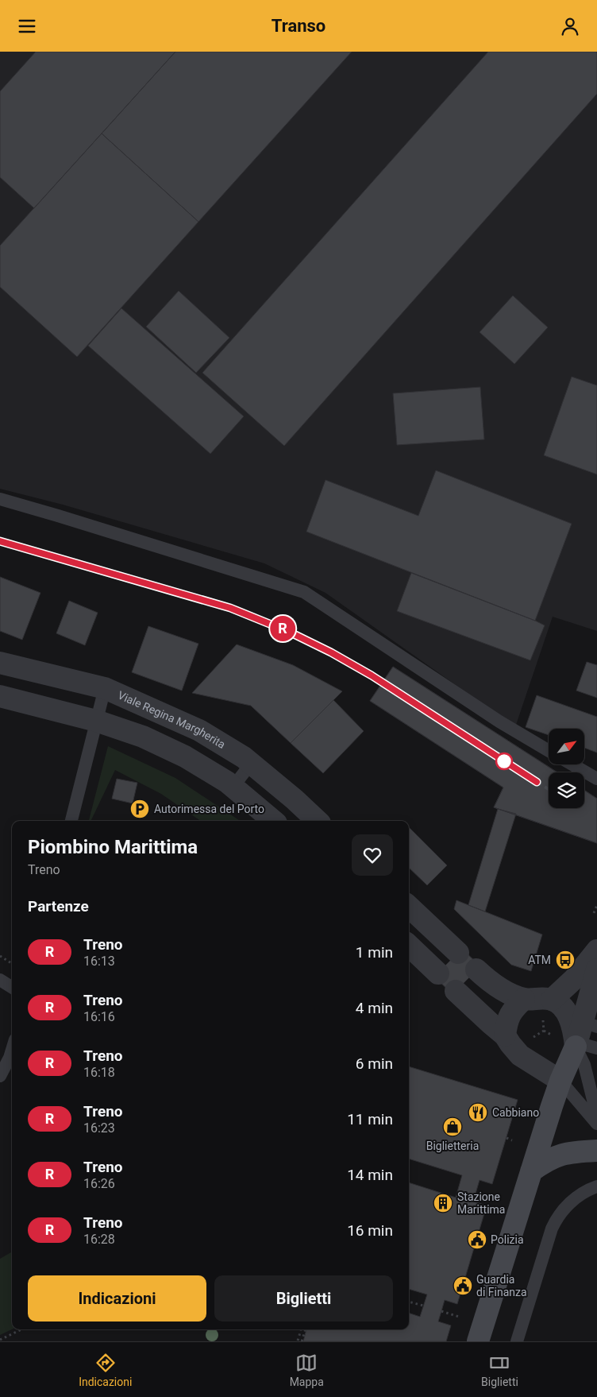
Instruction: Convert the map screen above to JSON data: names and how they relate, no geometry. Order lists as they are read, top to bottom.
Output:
{
  "streets": {
    "street": ["Viale Regina Margherita"]
  },
  "places": {
    "parking": ["Autorimessa del Porto"],
    "bus stop": ["ATM"],
    "restaurant": ["Cabbiano"],
    "shop": ["Biglietteria"],
    "building": ["Stazione Marittima"],
    "public building": ["Polizia", "Guardia di Finanza"]
  },
  "north": "top right",
  "page": {
    "header": "Transo",
    "on_map": "R",
    "heading": [
      ["Piombino Marittima", "Treno"],
      "Partenze"
    ],
    "list": [
      {
        "mark": "R",
        "name": "Treno",
        "note": "16:13",
        "value": "1 min"
      },
      {
        "mark": "R",
        "name": "Treno",
        "note": "16:16",
        "value": "4 min"
      },
      {
        "mark": "R",
        "name": "Treno",
        "note": "16:18",
        "value": "6 min"
      },
      {
        "mark": "R",
        "name": "Treno",
        "note": "16:23",
        "value": "11 min"
      },
      {
        "mark": "R",
        "name": "Treno",
        "note": "16:26",
        "value": "14 min"
      },
      {
        "mark": "R",
        "name": "Treno",
        "note": "16:28",
        "value": "16 min"
      }
    ],
    "buttons": ["Indicazioni", "Biglietti"],
    "tabs": ["Indicazioni", "Mappa", "Biglietti"]
  }
}
